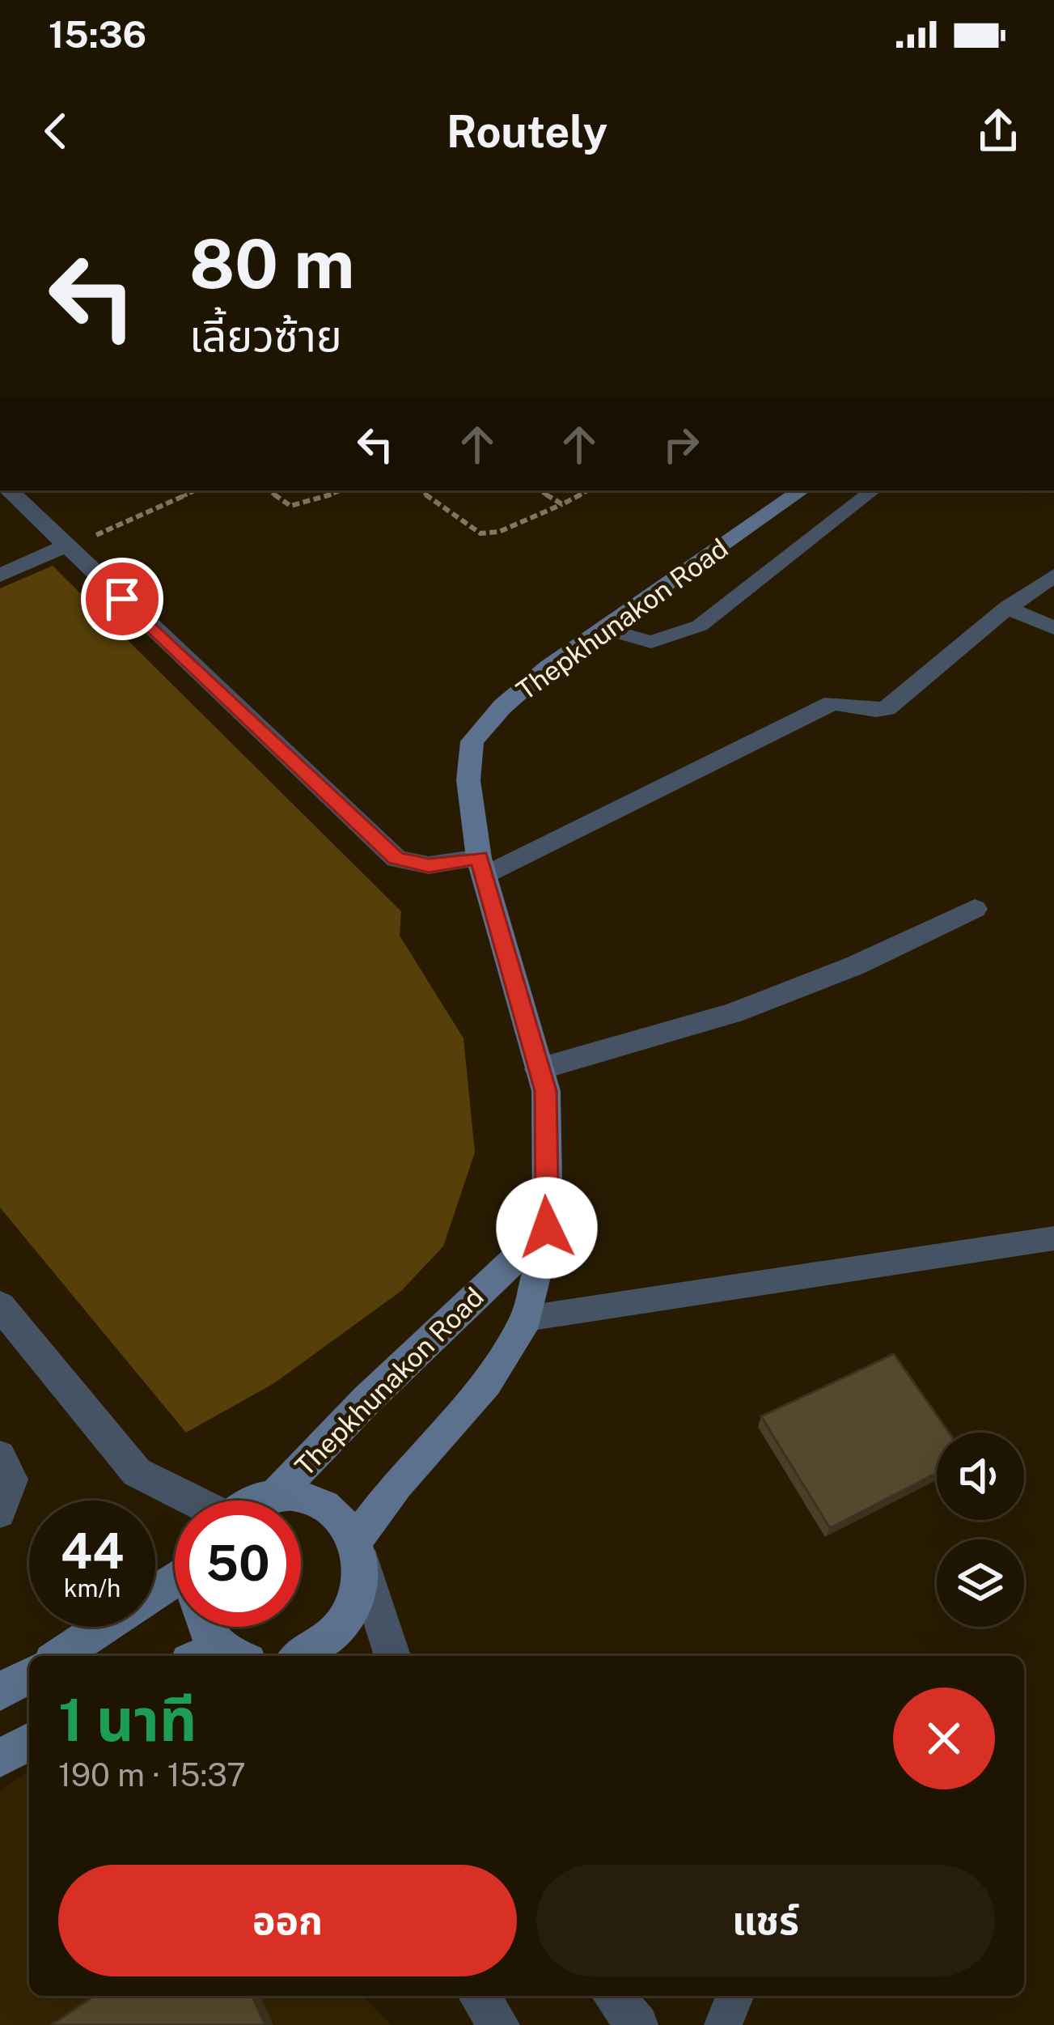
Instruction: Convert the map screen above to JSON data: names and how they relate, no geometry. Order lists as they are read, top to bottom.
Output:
{
  "streets": {
    "main road": ["Thepkhunakon Road"]
  },
  "page": {
    "status": "15:36",
    "header": "Routely",
    "turn": ["80 m", "เลี้ยวซ้าย"],
    "speed": "44 km/h",
    "limit": "50",
    "heading": ["1 นาที", "190 m · 15:37"],
    "buttons": ["ออก", "แชร์"]
  }
}
